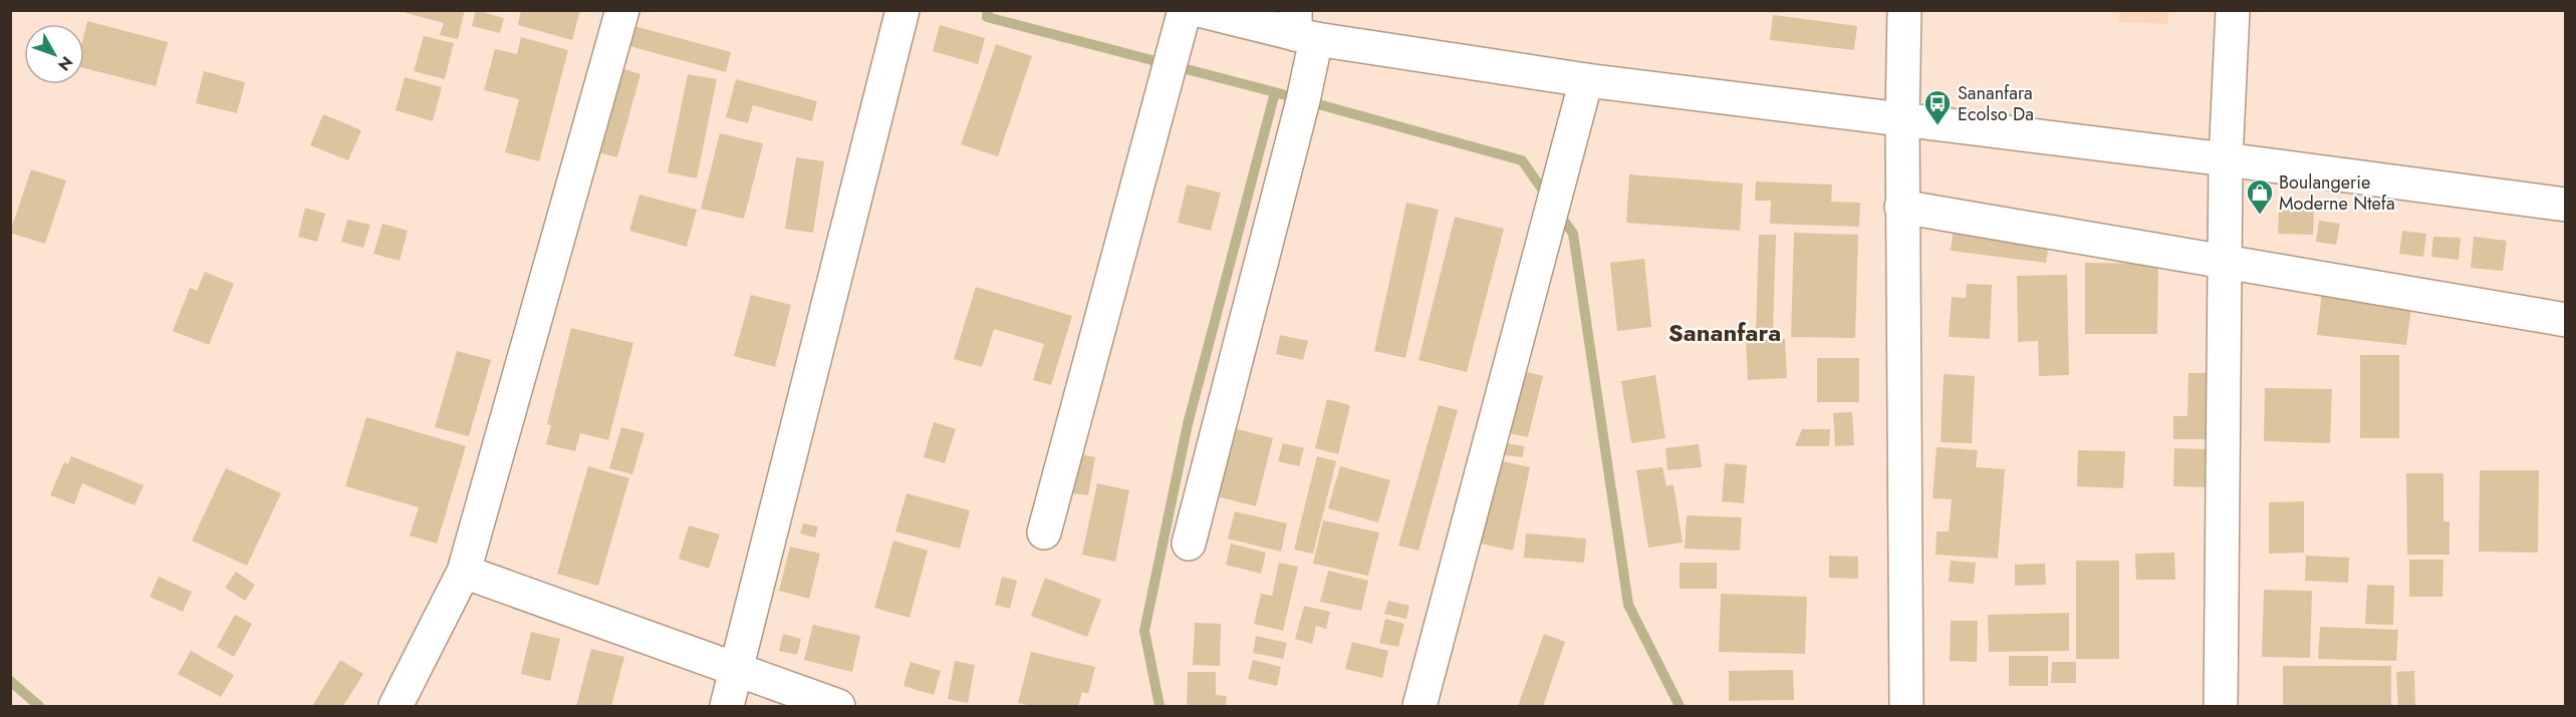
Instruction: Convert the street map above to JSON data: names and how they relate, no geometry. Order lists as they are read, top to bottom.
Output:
{
  "districts": ["Sananfara"],
  "places": {
    "bus stop": ["Sananfara Ecolso Da"],
    "shop": ["Boulangerie Moderne Ntefa"]
  },
  "north": "bottom right"
}
